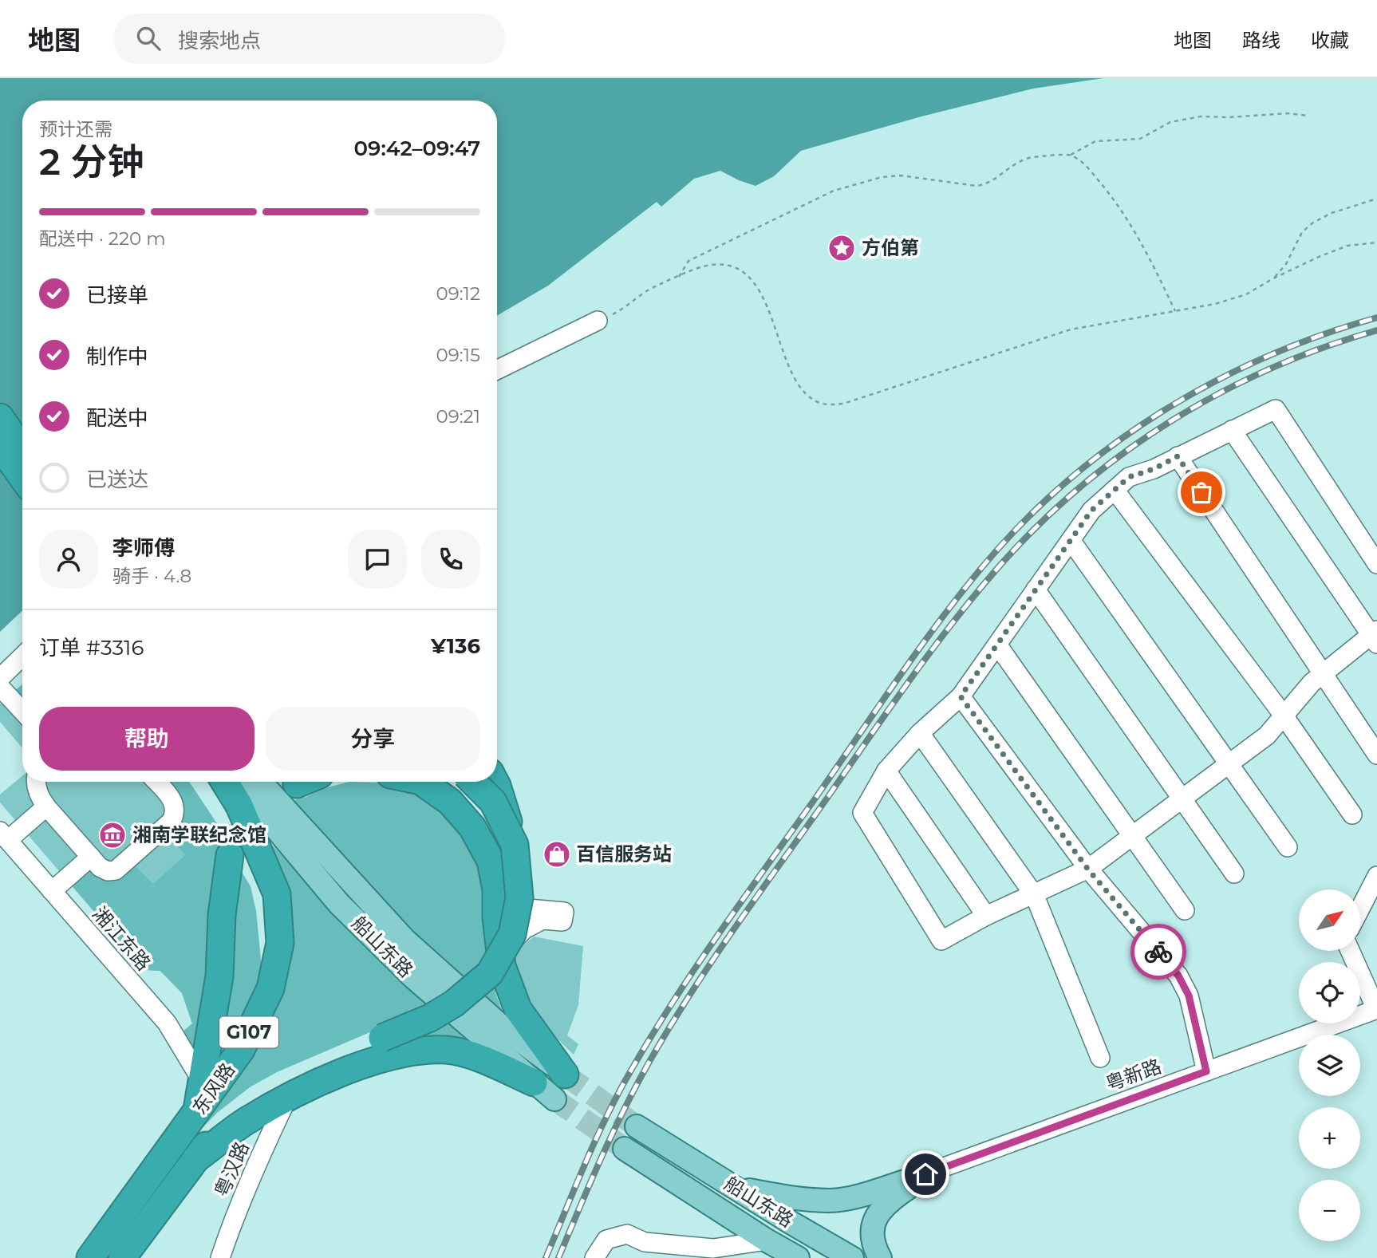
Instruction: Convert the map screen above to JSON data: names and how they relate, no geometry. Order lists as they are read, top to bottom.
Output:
{
  "streets": {
    "highway": ["G107", "东风路"],
    "main road": ["船山东路"],
    "street": ["湘江东路", "粤新路", "粤汉路"]
  },
  "places": {
    "place": ["方伯第"],
    "museum": ["湘南学联纪念馆"],
    "shop": ["百信服务站"]
  },
  "north": "top right",
  "page": {
    "header": "地图",
    "search": "搜索地点",
    "nav": ["地图", "路线", "收藏"],
    "heading": ["2 分钟", "预计还需", "09:42–09:47"],
    "panel": [
      "李师傅",
      "骑手 · 4.8",
      "订单 #3316",
      "¥136"
    ],
    "bar": "配送中 · 220 m",
    "list": [
      ["已接单", "09:12"],
      ["制作中", "09:15"],
      ["配送中", "09:21"],
      "已送达"
    ],
    "buttons": ["帮助", "分享"],
    "map_buttons": ["+", "−"]
  }
}
